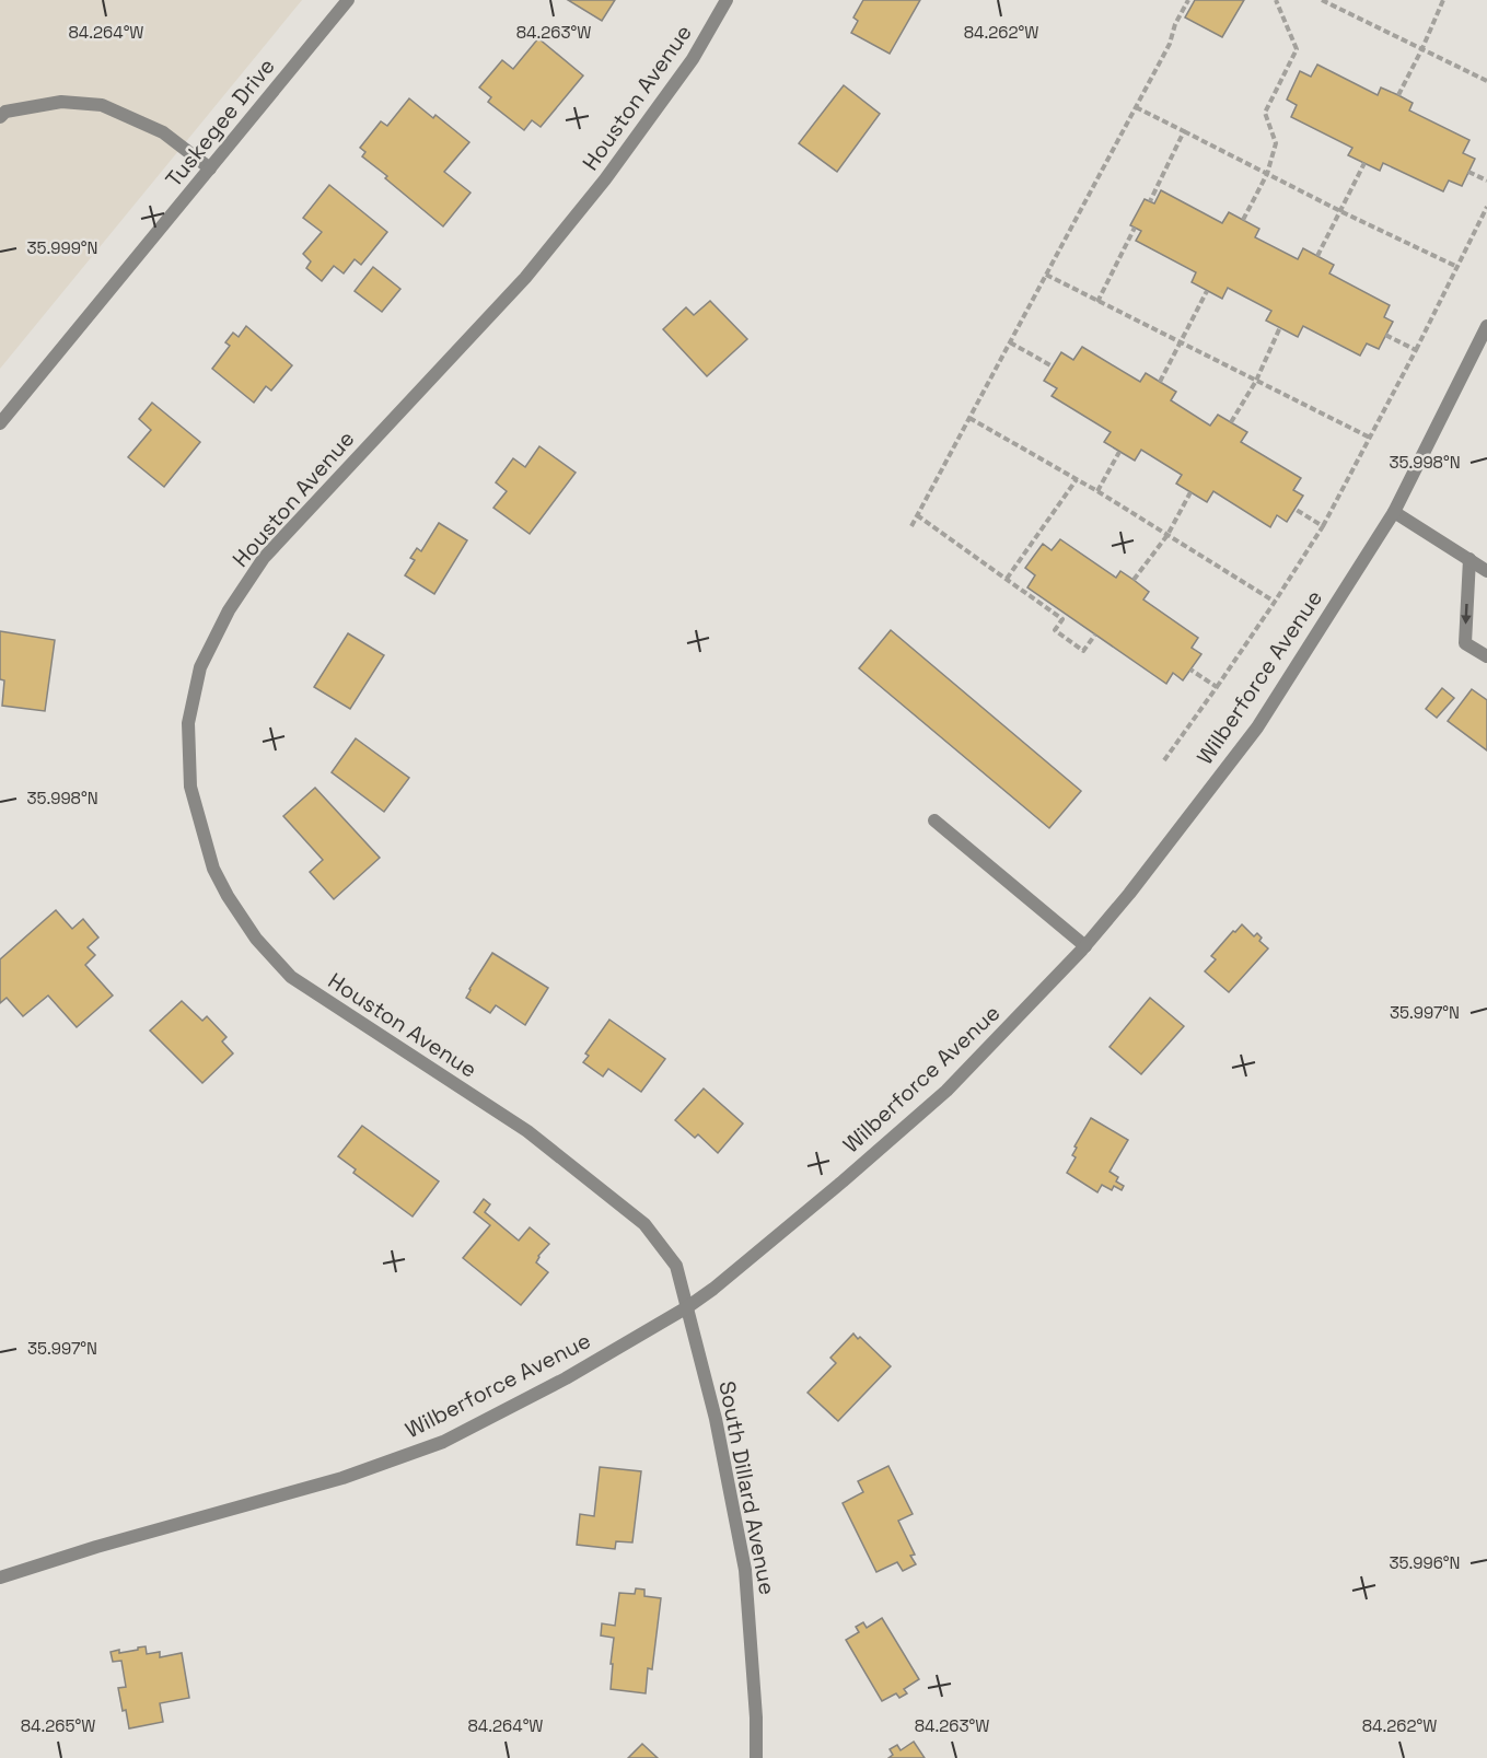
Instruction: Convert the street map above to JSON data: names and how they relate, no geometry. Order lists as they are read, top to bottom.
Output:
{
  "streets": {
    "street": [
      "Houston Avenue",
      "Tuskegee Drive",
      "Wilberforce Avenue",
      "South Dillard Avenue"
    ]
  },
  "crossings": [
    ["Houston Avenue", "Wilberforce Avenue"],
    ["Houston Avenue", "South Dillard Avenue"],
    ["Wilberforce Avenue", "South Dillard Avenue"]
  ],
  "coordinates": [
    "84.264°W",
    "84.263°W",
    "84.262°W",
    "35.999°N",
    "35.998°N",
    "35.997°N",
    "35.996°N",
    "84.265°W"
  ]
}
